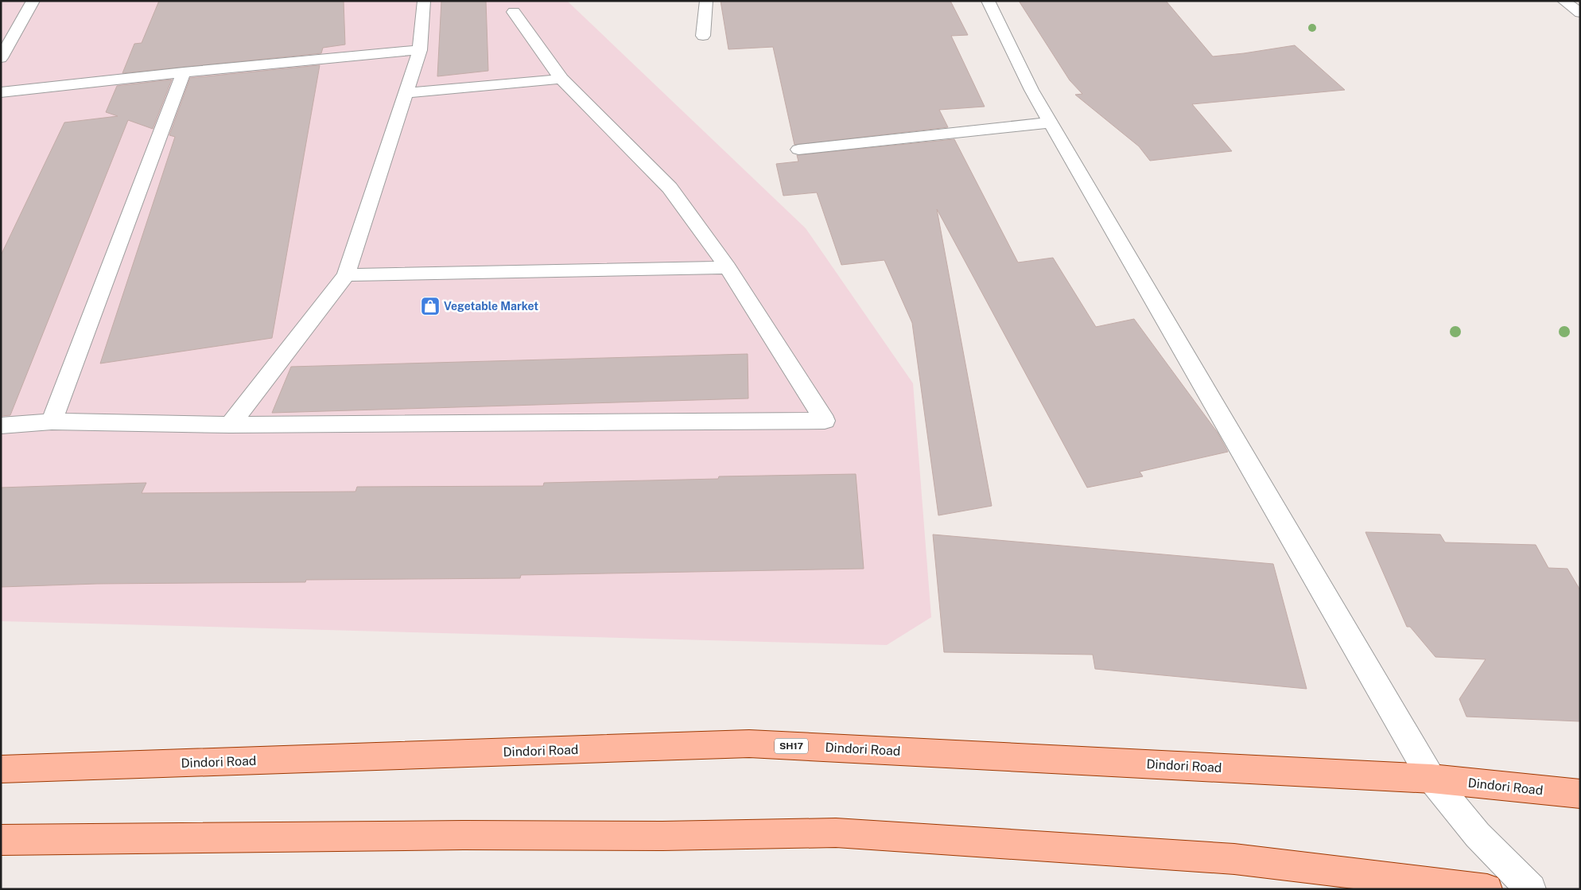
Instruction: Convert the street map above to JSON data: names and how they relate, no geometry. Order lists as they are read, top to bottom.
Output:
{
  "streets": {
    "main road": ["SH17", "Dindori Road"]
  },
  "places": {
    "shop": ["Vegetable Market"]
  }
}
